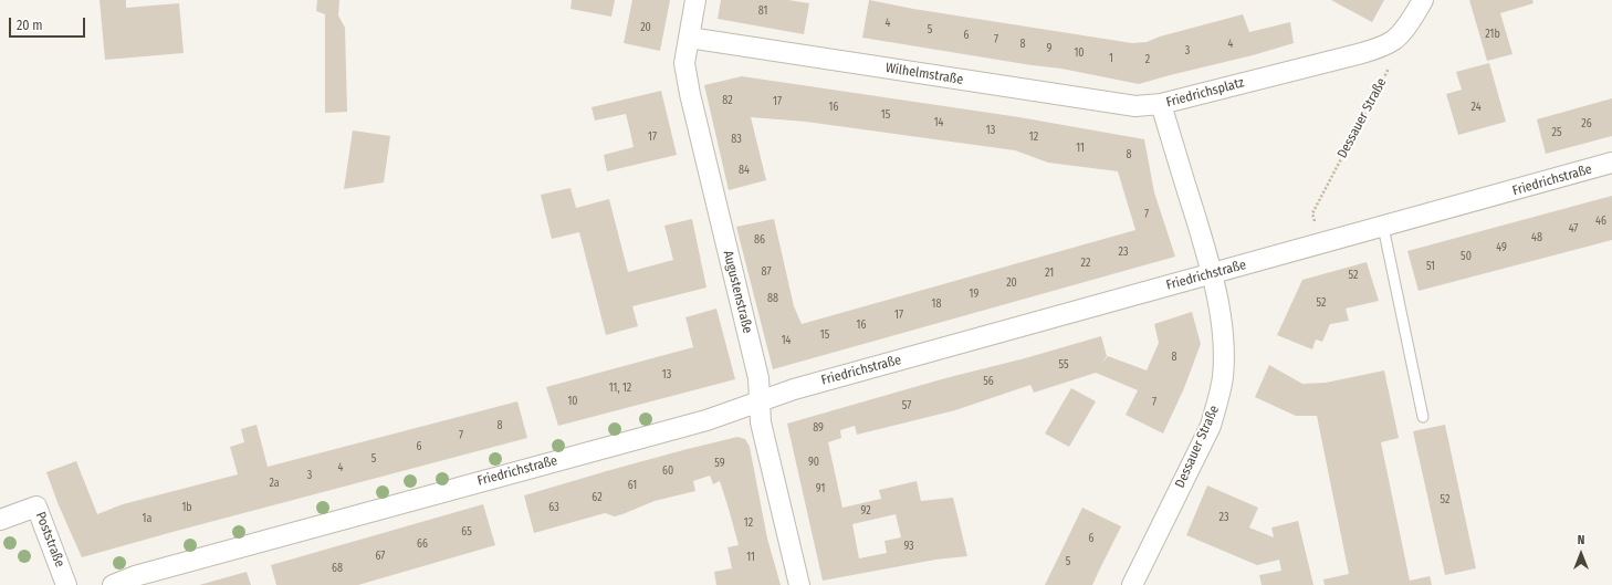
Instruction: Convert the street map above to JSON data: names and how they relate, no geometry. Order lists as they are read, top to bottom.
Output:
{
  "streets": {
    "street": [
      "Wilhelmstraße",
      "Friedrichsplatz",
      "Dessauer Straße",
      "Friedrichstraße",
      "Augustenstraße",
      "Poststraße"
    ]
  },
  "crossings": [
    ["Wilhelmstraße", "Friedrichsplatz"],
    ["Wilhelmstraße", "Augustenstraße"],
    ["Friedrichsplatz", "Dessauer Straße"],
    ["Friedrichsplatz", "Friedrichstraße"],
    ["Dessauer Straße", "Friedrichstraße"],
    ["Friedrichstraße", "Augustenstraße"]
  ],
  "house_numbers": [
    "81",
    "4",
    "20",
    "5",
    "21b",
    "6",
    "7",
    "8",
    "4",
    "9",
    "3",
    "10",
    "1",
    "2",
    "82",
    "17",
    "16",
    "24",
    "15",
    "14",
    "26",
    "13",
    "25",
    "17",
    "12",
    "83",
    "11",
    "8",
    "84",
    "7",
    "46",
    "47",
    "48",
    "86",
    "49",
    "23",
    "50",
    "22",
    "51",
    "87",
    "21",
    "52",
    "20",
    "19",
    "88",
    "52",
    "18",
    "17",
    "16",
    "15",
    "14",
    "8",
    "55",
    "13",
    "56",
    "11, 12",
    "10",
    "7",
    "57",
    "8",
    "89",
    "7",
    "6",
    "5",
    "90",
    "59",
    "4",
    "60",
    "3",
    "2a",
    "61",
    "91",
    "62",
    "52",
    "1b",
    "63",
    "92",
    "23",
    "1a",
    "12",
    "65",
    "6",
    "66",
    "93",
    "67",
    "11",
    "5",
    "68"
  ],
  "scale_bar": "20 m",
  "north": "top"
}
